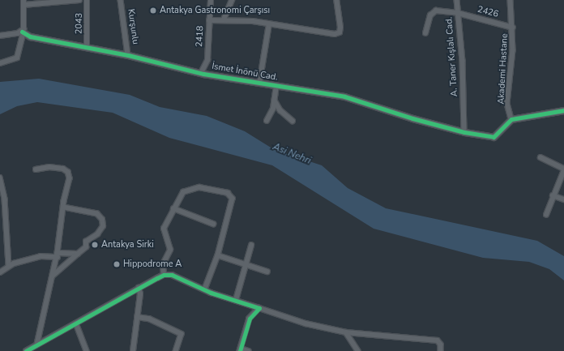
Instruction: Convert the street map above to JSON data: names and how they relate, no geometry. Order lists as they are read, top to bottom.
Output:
{
  "streets": {
    "street": [
      "2426",
      "2043",
      "Kurşunlu",
      "2418",
      "A. Taner Kışlalı Cad.",
      "Akademi Hastane",
      "İsmet İnönü Cad."
    ]
  },
  "crossings": [
    ["2426", "A. Taner Kışlalı Cad."],
    ["2426", "Akademi Hastane"],
    ["2043", "İsmet İnönü Cad."],
    ["Kurşunlu", "İsmet İnönü Cad."],
    ["2418", "İsmet İnönü Cad."],
    ["A. Taner Kışlalı Cad.", "İsmet İnönü Cad."],
    ["Akademi Hastane", "İsmet İnönü Cad."]
  ],
  "water": ["Asi Nehri"],
  "places": ["Antakya Gastronomi Çarşısı", "Antakya Sirki", "Hippodrome A"]
}
